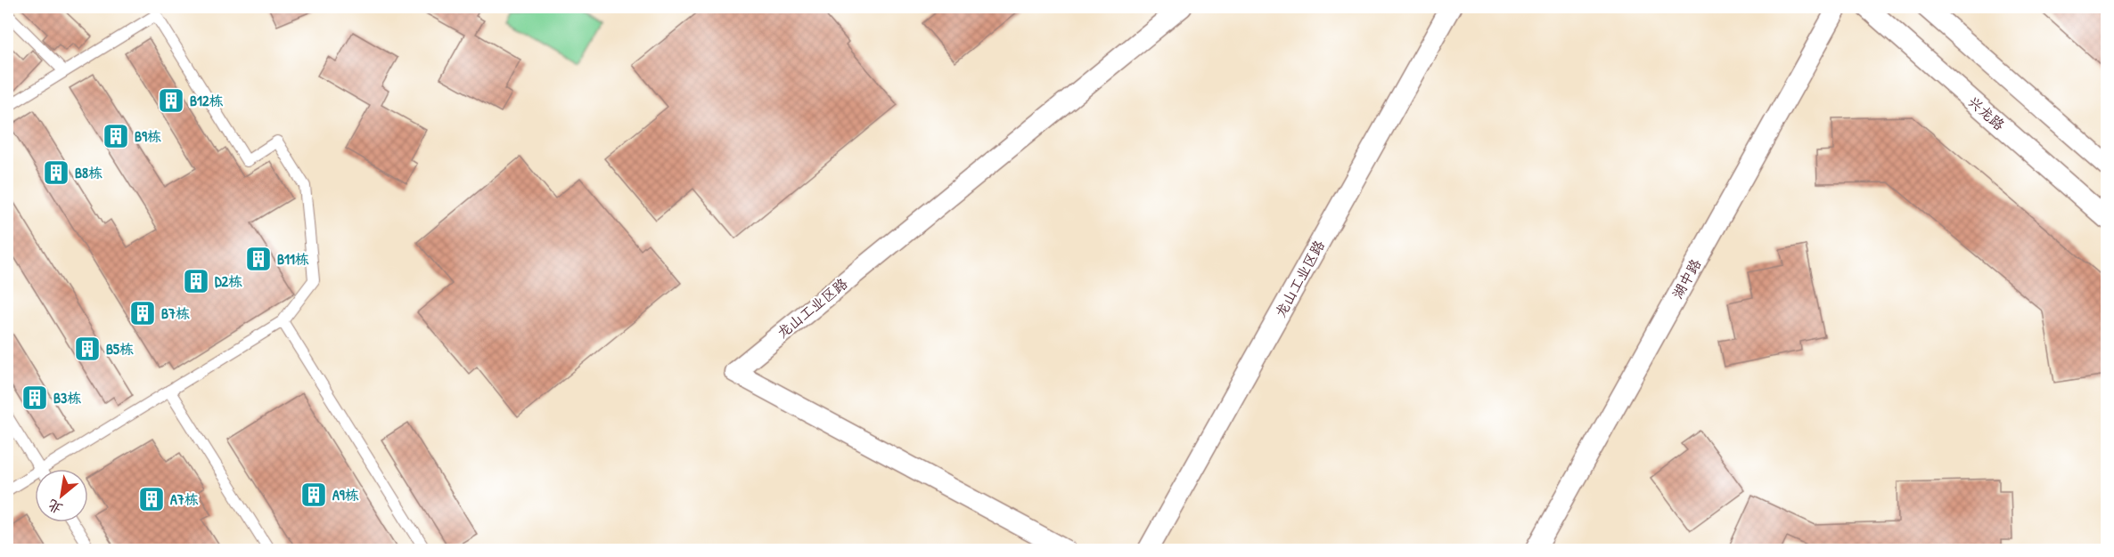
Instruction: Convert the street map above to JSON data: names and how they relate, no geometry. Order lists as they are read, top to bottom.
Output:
{
  "streets": {
    "street": ["兴龙路", "龙山工业区路", "湖中路"]
  },
  "places": {
    "building": [
      "B12栋",
      "B9栋",
      "B8栋",
      "B11栋",
      "D2栋",
      "B7栋",
      "B5栋",
      "B3栋",
      "A9栋",
      "A7栋"
    ]
  },
  "north": "bottom left"
}
